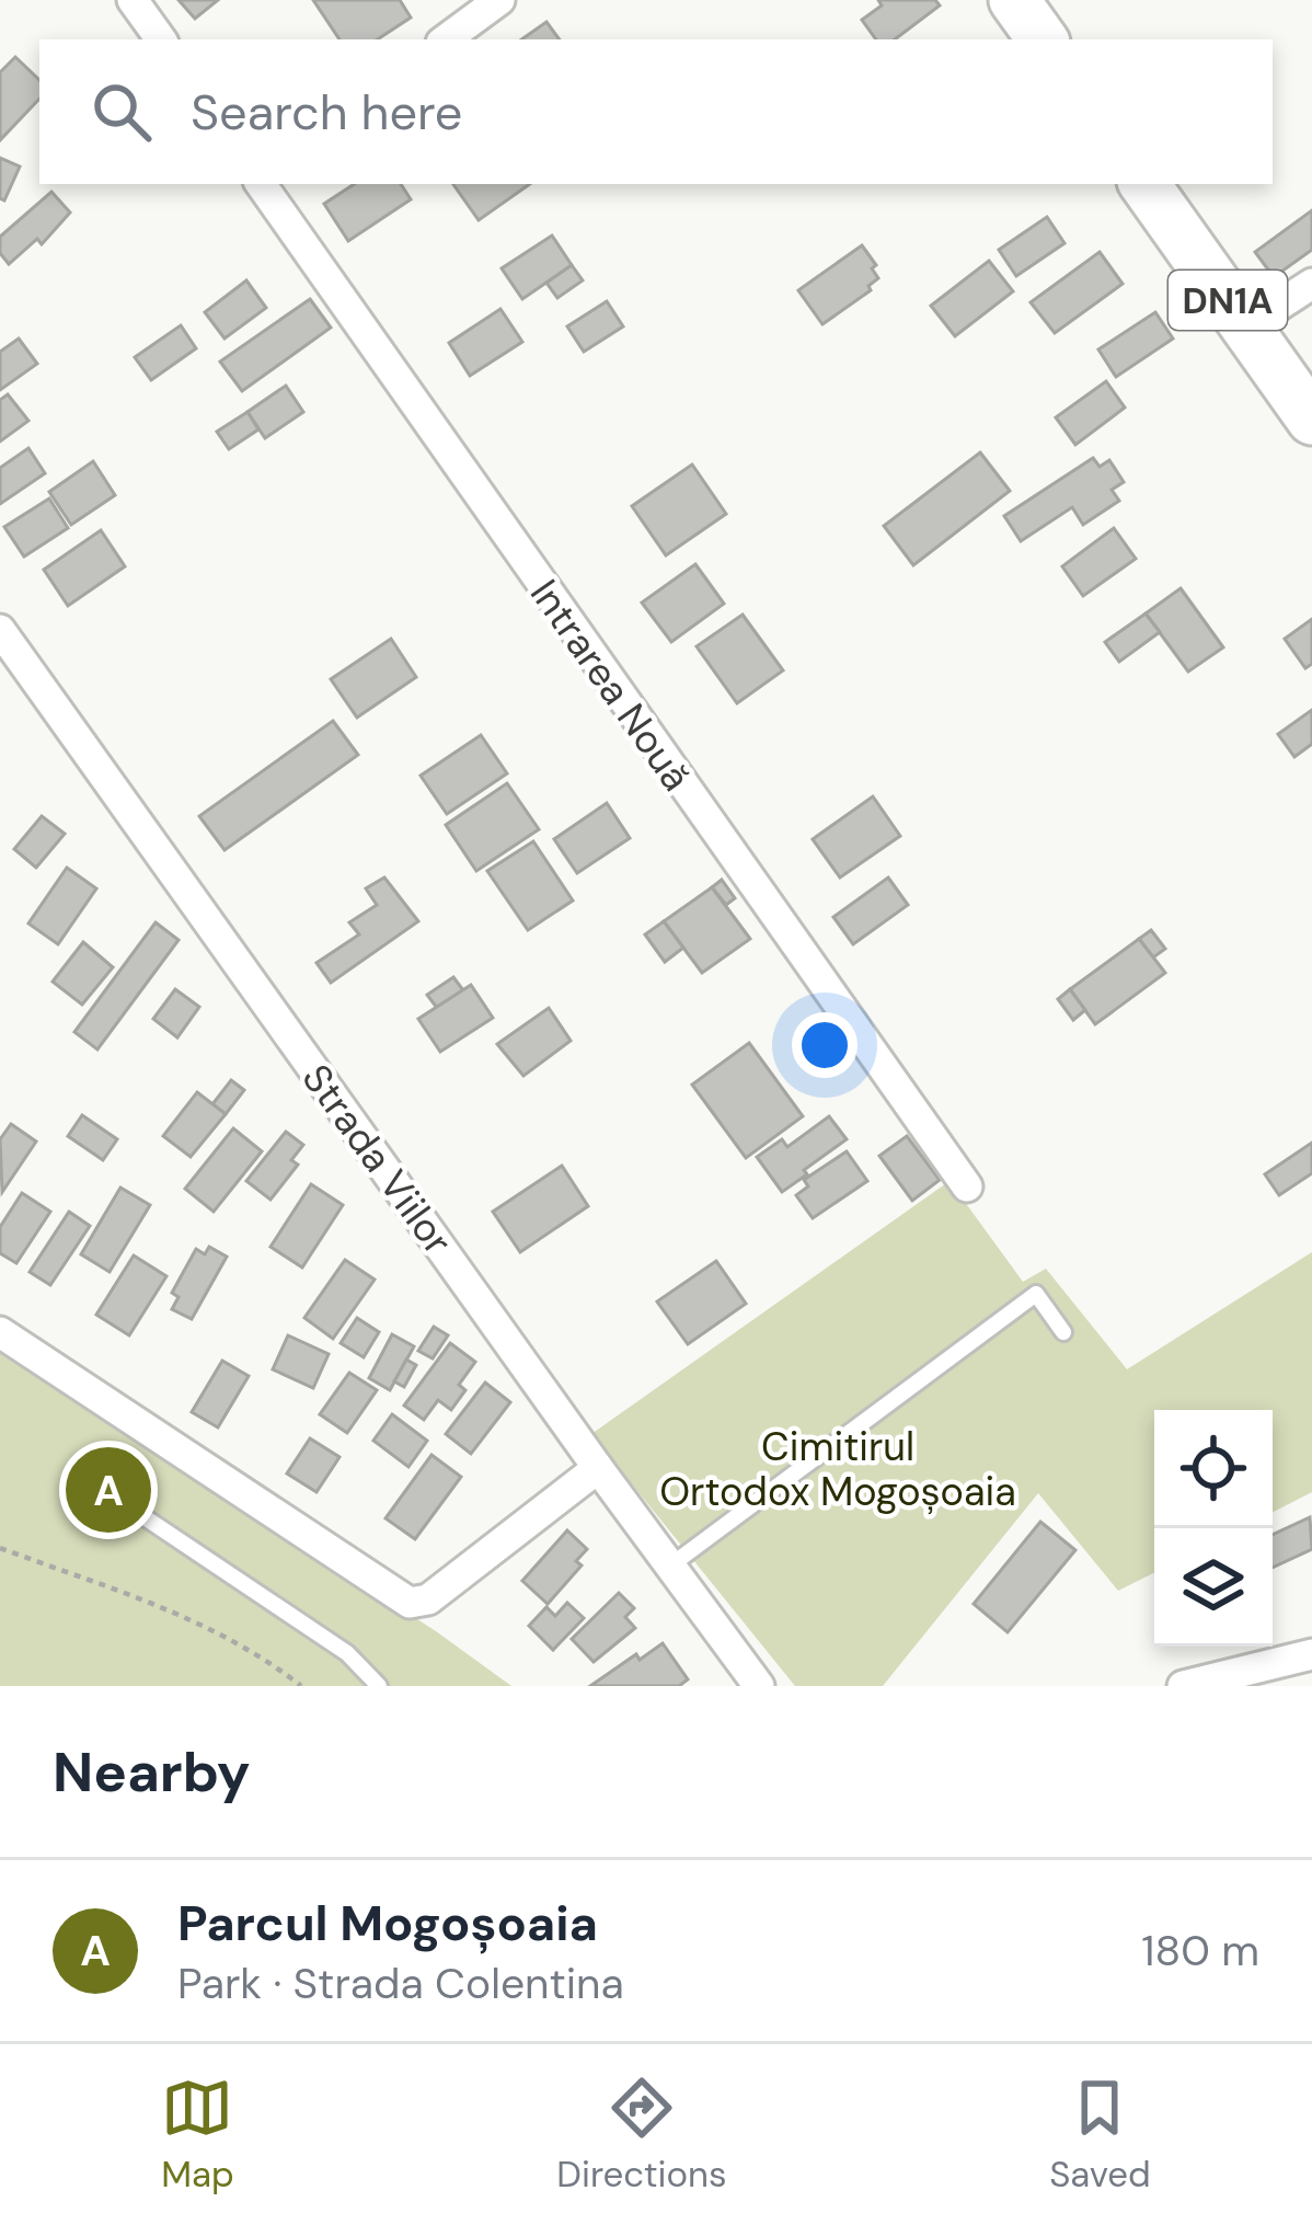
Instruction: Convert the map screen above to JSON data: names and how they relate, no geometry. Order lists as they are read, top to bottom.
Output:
{
  "streets": {
    "main road": ["DN1A"],
    "street": ["Intrarea Nouă", "Strada Viilor"]
  },
  "parks": ["Cimitirul Ortodox Mogoșoaia"],
  "page": {
    "search": "Search here",
    "pins": "A",
    "heading": "Nearby",
    "list": [
      {
        "mark": "A",
        "name": "Parcul Mogoșoaia",
        "note": "Park · Strada Colentina",
        "value": "180 m"
      }
    ],
    "nav": ["Map", "Directions", "Saved"]
  }
}
